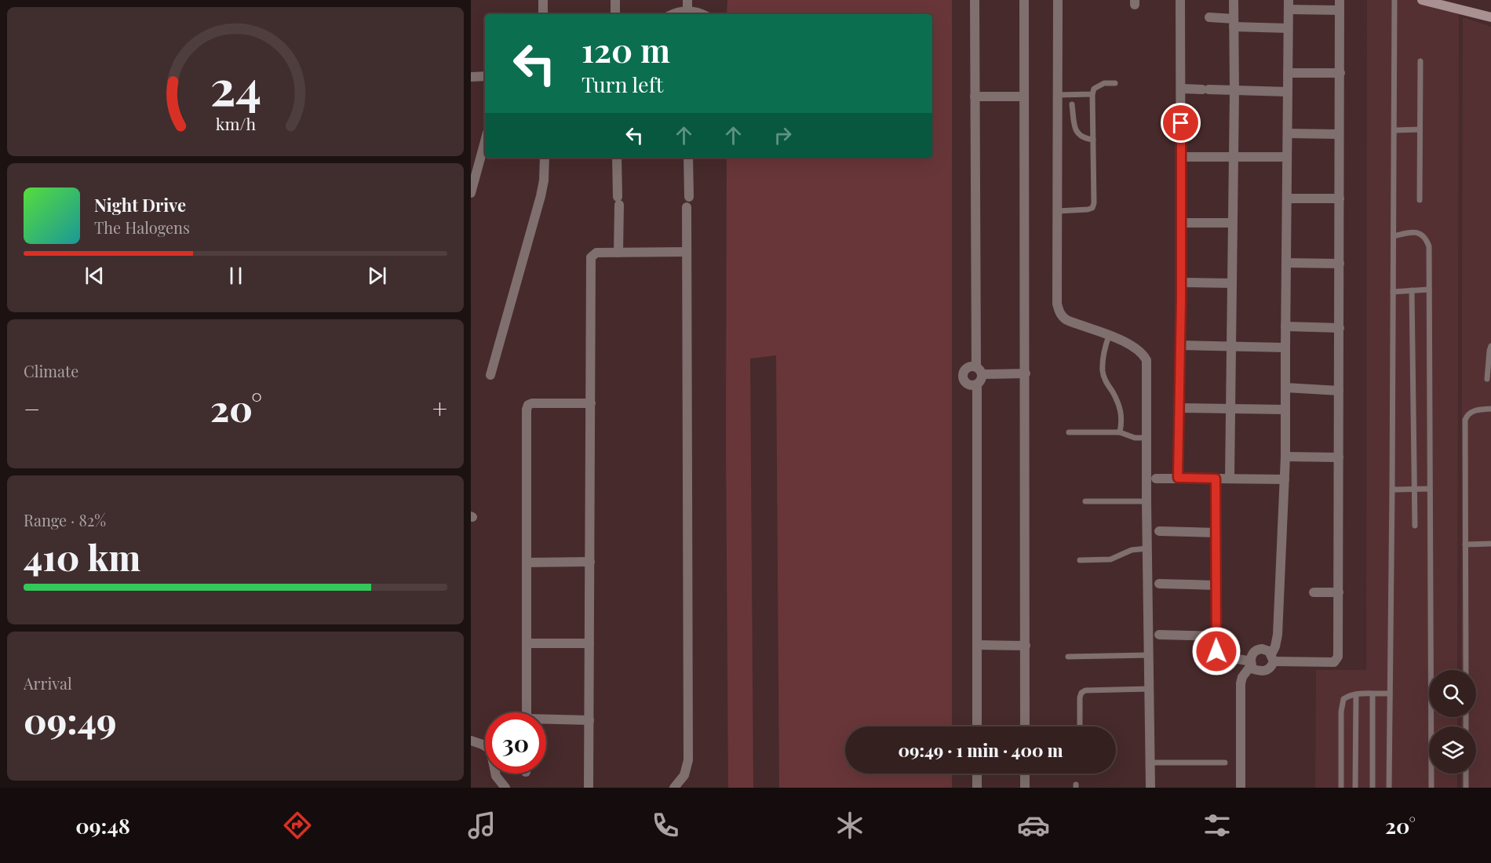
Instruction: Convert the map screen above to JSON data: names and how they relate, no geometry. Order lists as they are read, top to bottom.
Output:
{
  "page": {
    "turn": ["120 m", "Turn left"],
    "song": ["Night Drive", "The Halogens"],
    "tile": [
      "Climate",
      ["Range · 82%", "410 km"],
      ["Arrival", "09:49"]
    ],
    "heat": ["−", "20°", "+"],
    "limit": "30",
    "trip": "09:49 · 1 min · 400 m",
    "tabs": ["09:48", "20°"],
    "gauge": ["24", "km/h"]
  }
}
